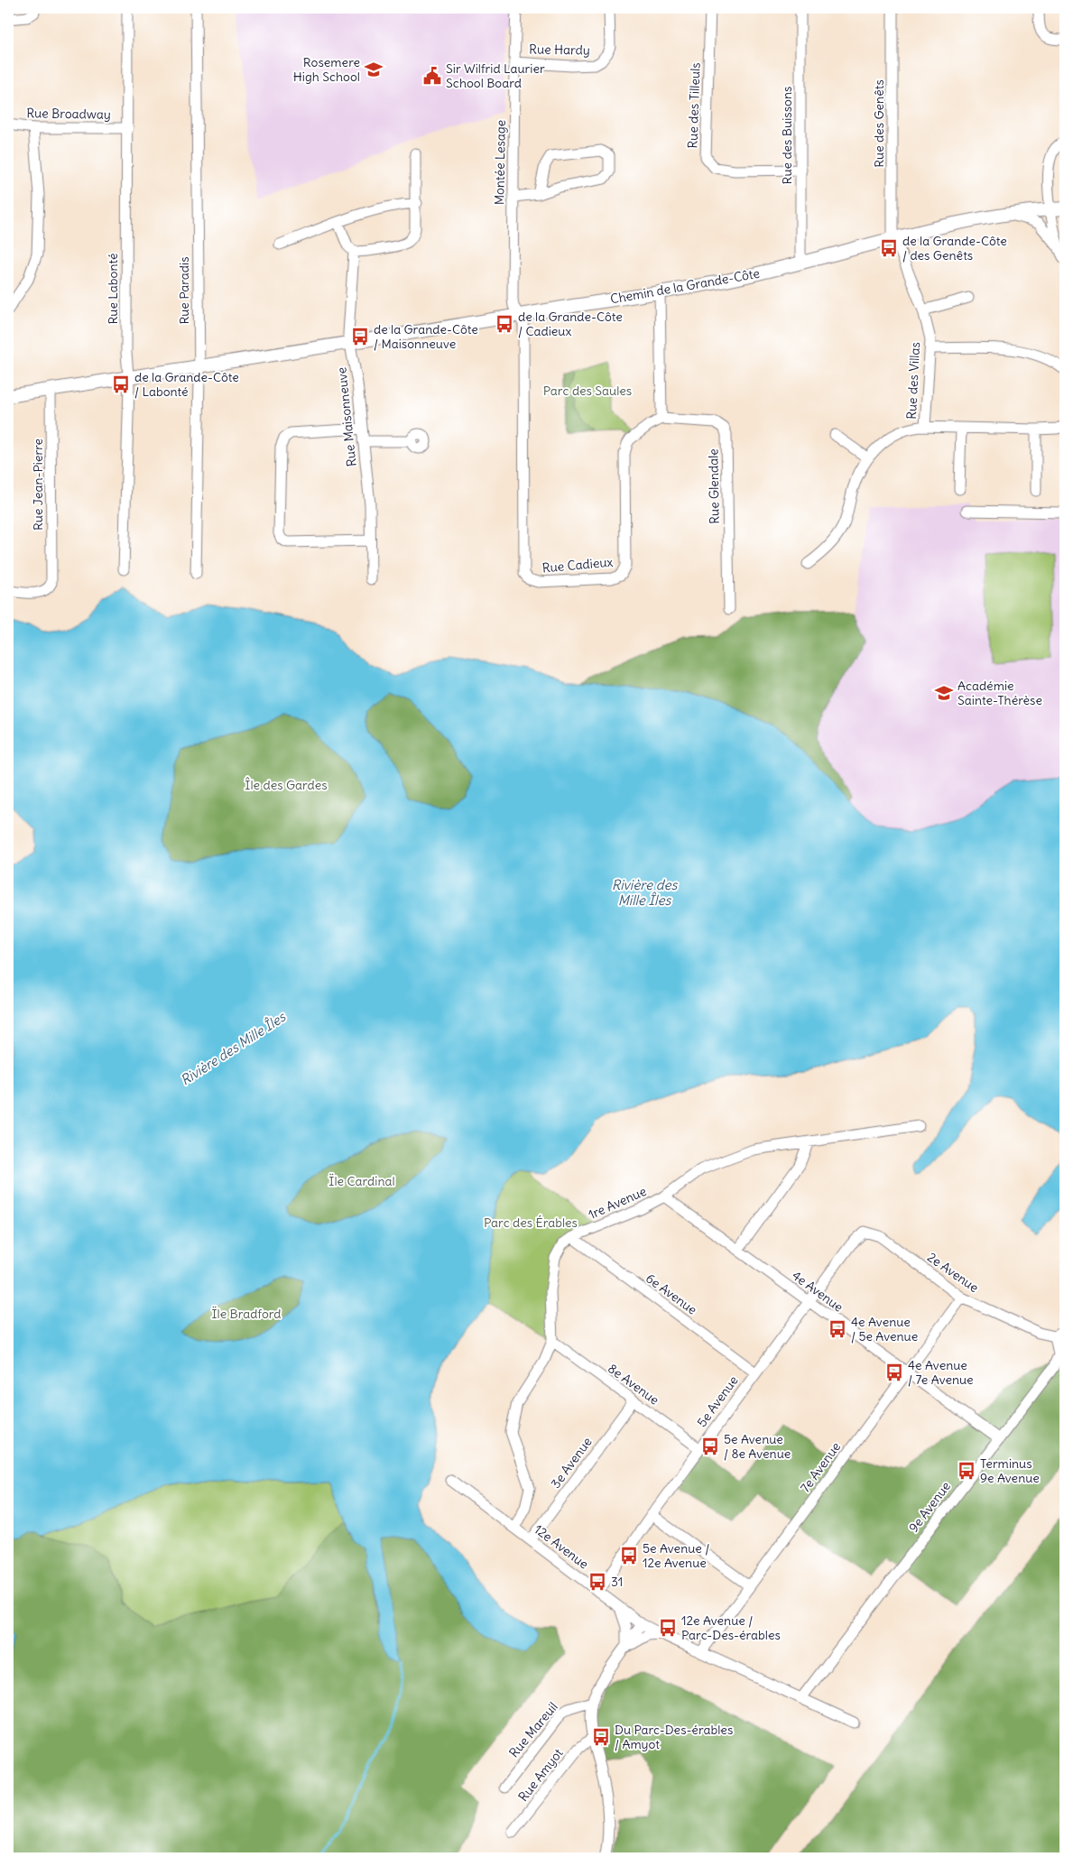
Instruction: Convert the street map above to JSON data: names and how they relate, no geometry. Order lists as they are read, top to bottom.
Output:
{
  "streets": {
    "main road": ["Chemin de la Grande-Côte"],
    "street": [
      "Rue Hardy",
      "Rue des Tilleuls",
      "Rue Broadway",
      "Rue des Genêts",
      "Rue des Buissons",
      "Montée Lesage",
      "Rue Labonté",
      "Rue Paradis",
      "Rue des Villas",
      "Rue Maisonneuve",
      "Rue Jean-Pierre",
      "Rue Glendale",
      "Rue Cadieux",
      "1re Avenue",
      "2e Avenue",
      "4e Avenue",
      "6e Avenue",
      "8e Avenue",
      "5e Avenue",
      "3e Avenue",
      "7e Avenue",
      "9e Avenue",
      "12e Avenue",
      "Rue Mareuil",
      "Rue Amyot"
    ]
  },
  "crossings": [
    ["Rue Hardy", "Montée Lesage"],
    ["Rue des Tilleuls", "Rue des Buissons"],
    ["Rue Broadway", "Rue Labonté"],
    ["Rue des Genêts", "Chemin de la Grande-Côte"],
    ["Rue des Genêts", "Rue des Villas"],
    ["Rue des Buissons", "Chemin de la Grande-Côte"],
    ["Montée Lesage", "Chemin de la Grande-Côte"],
    ["Montée Lesage", "Rue Cadieux"],
    ["Chemin de la Grande-Côte", "Rue Labonté"],
    ["Chemin de la Grande-Côte", "Rue Paradis"],
    ["Chemin de la Grande-Côte", "Rue des Villas"],
    ["Chemin de la Grande-Côte", "Rue Maisonneuve"],
    ["Chemin de la Grande-Côte", "Rue Jean-Pierre"],
    ["Chemin de la Grande-Côte", "Rue Cadieux"],
    ["Rue Glendale", "Rue Cadieux"],
    ["1re Avenue", "4e Avenue"],
    ["1re Avenue", "6e Avenue"],
    ["1re Avenue", "8e Avenue"],
    ["1re Avenue", "12e Avenue"],
    ["2e Avenue", "5e Avenue"],
    ["2e Avenue", "7e Avenue"],
    ["2e Avenue", "9e Avenue"],
    ["4e Avenue", "5e Avenue"],
    ["4e Avenue", "7e Avenue"],
    ["4e Avenue", "9e Avenue"],
    ["6e Avenue", "5e Avenue"],
    ["8e Avenue", "5e Avenue"],
    ["8e Avenue", "3e Avenue"],
    ["5e Avenue", "12e Avenue"],
    ["3e Avenue", "12e Avenue"],
    ["7e Avenue", "12e Avenue"],
    ["9e Avenue", "12e Avenue"]
  ],
  "water": ["Rivière des Mille Îles"],
  "parks": [
    "Parc des Saules",
    "Île des Gardes",
    "Ïle Cardinal",
    "Parc des Érables",
    "Ïle Bradford"
  ],
  "places": {
    "school or university": ["Rosemere High School", "Académie Sainte-Thérèse"],
    "public building": ["Sir Wilfrid Laurier School Board"],
    "bus stop": [
      "de la Grande-Côte / des Genêts",
      "de la Grande-Côte / Cadieux",
      "de la Grande-Côte / Maisonneuve",
      "de la Grande-Côte / Labonté",
      "4e Avenue / 5e Avenue",
      "4e Avenue / 7e Avenue",
      "5e Avenue / 8e Avenue",
      "Terminus 9e Avenue",
      "5e Avenue / 12e Avenue",
      "31",
      "12e Avenue / Parc-Des-érables",
      "Du Parc-Des-érables / Amyot"
    ]
  }
}
